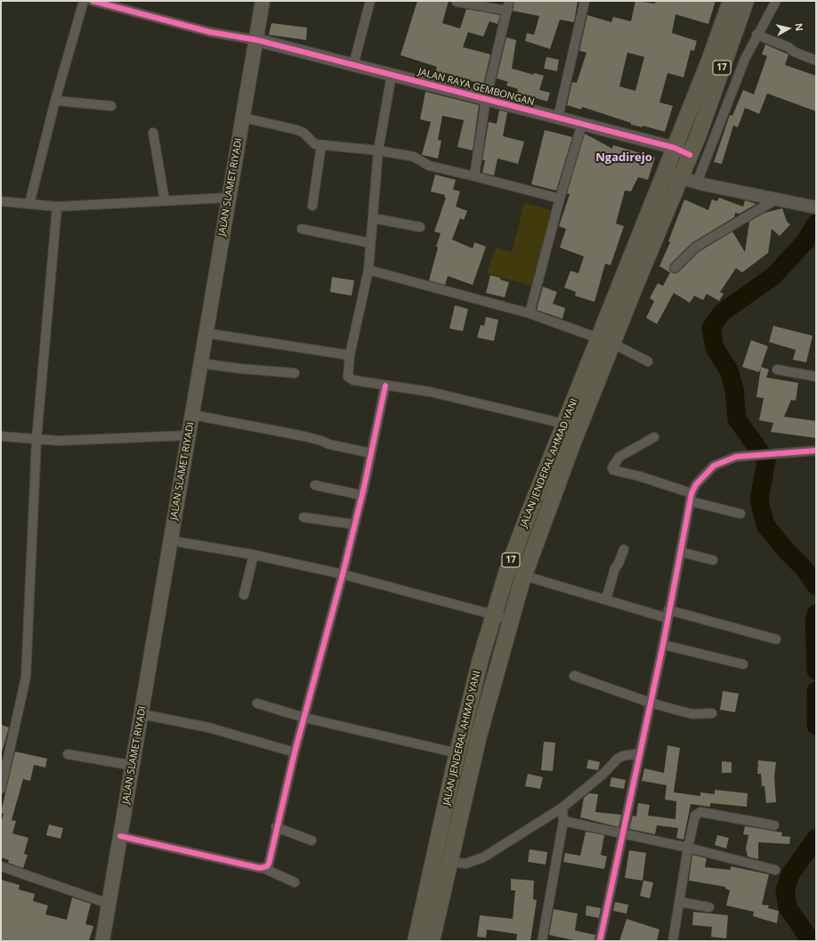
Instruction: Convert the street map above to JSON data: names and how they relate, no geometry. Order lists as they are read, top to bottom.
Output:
{
  "streets": {
    "highway": ["17", "JALAN JENDERAL AHMAD YANI"],
    "main road": ["JALAN SLAMET RIYADI"],
    "street": ["JALAN RAYA GEMBONGAN"]
  },
  "crossings": [
    ["JALAN RAYA GEMBONGAN", "JALAN SLAMET RIYADI"],
    ["JALAN RAYA GEMBONGAN", "JALAN JENDERAL AHMAD YANI"]
  ],
  "districts": ["Ngadirejo"],
  "north": "right"
}
